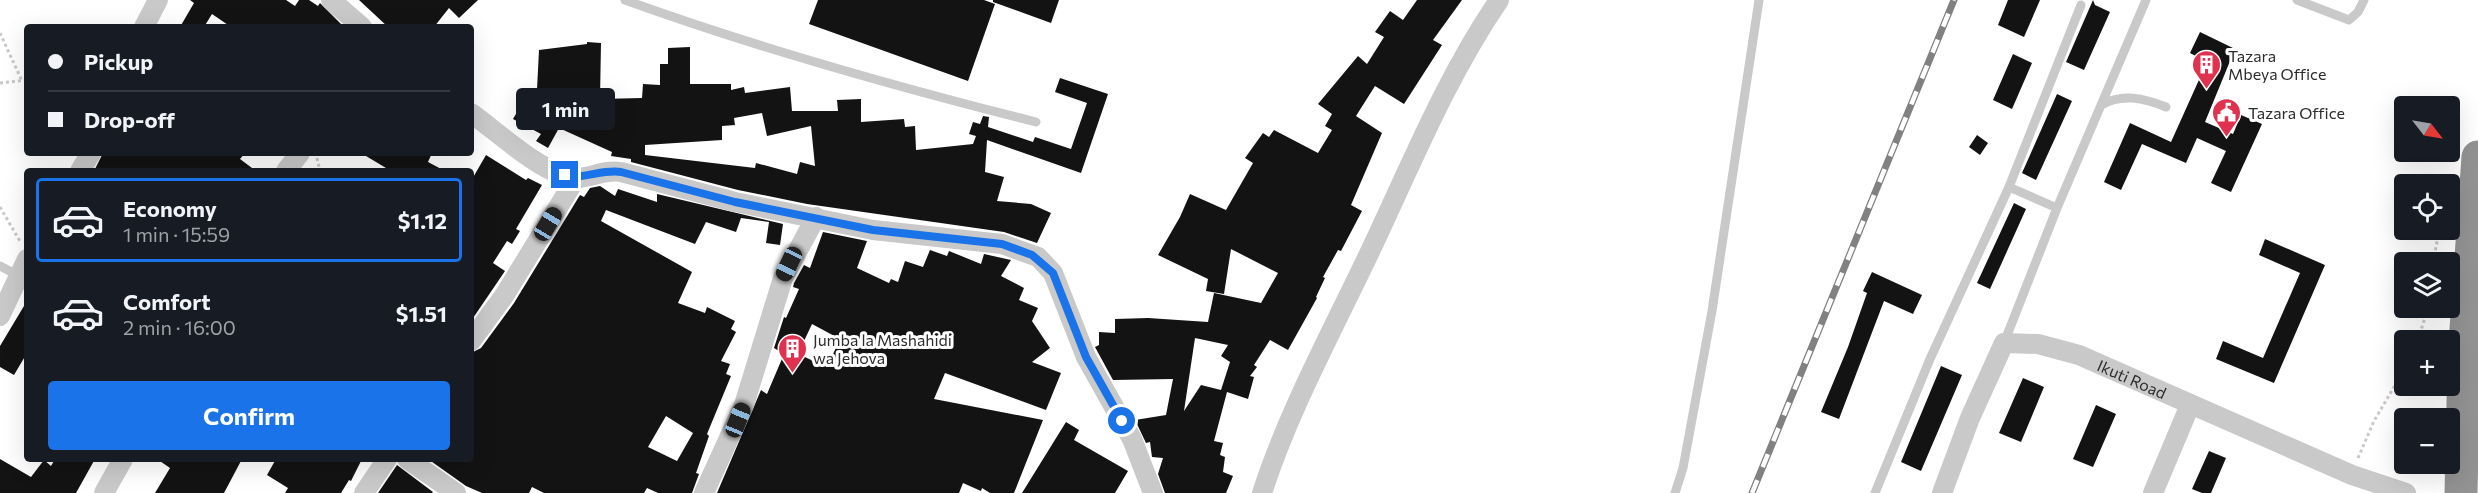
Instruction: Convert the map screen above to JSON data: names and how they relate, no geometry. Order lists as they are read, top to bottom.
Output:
{
  "streets": {
    "street": ["Ikuti Road"]
  },
  "places": {
    "building": ["Tazara Mbeya Office", "Jumba la Mashahidi wa Jehova"],
    "public building": ["Tazara Office"]
  },
  "north": "bottom right",
  "page": {
    "banner": ["Pickup", "Drop-off"],
    "bubble": "1 min",
    "map_buttons": ["+", "−"],
    "list": [
      {
        "name": "Economy",
        "note": "1 min · 15:59",
        "value": "$1.12"
      },
      {
        "name": "Comfort",
        "note": "2 min · 16:00",
        "value": "$1.51"
      }
    ],
    "buttons": "Confirm"
  }
}
